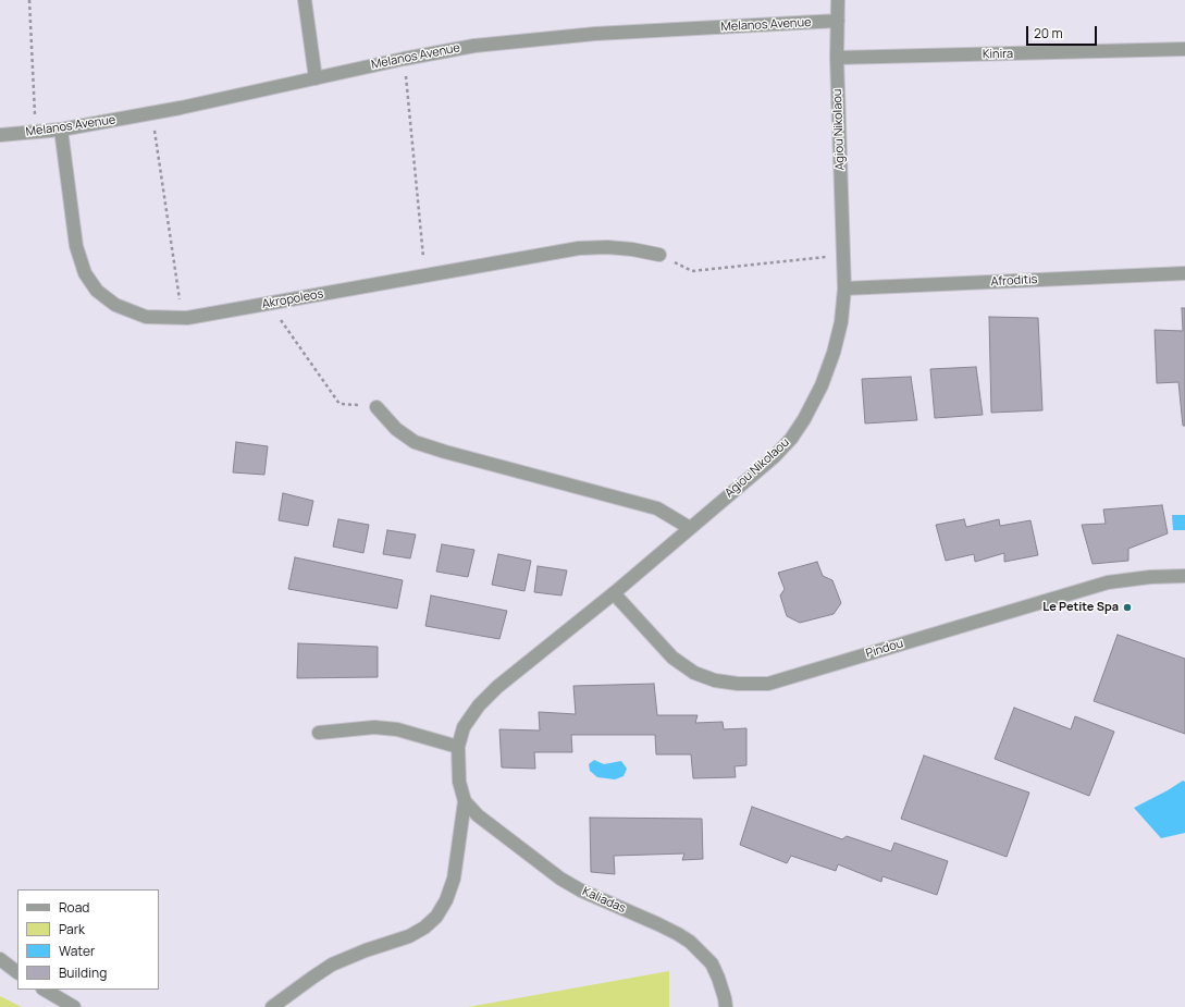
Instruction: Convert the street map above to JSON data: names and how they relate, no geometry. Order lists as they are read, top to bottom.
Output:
{
  "streets": {
    "street": [
      "Melanos Avenue",
      "Kinira",
      "Agiou Nikolaou",
      "Afroditis",
      "Akropoleos",
      "Pindou",
      "Kaliadas"
    ]
  },
  "crossings": [
    ["Melanos Avenue", "Agiou Nikolaou"],
    ["Melanos Avenue", "Akropoleos"],
    ["Kinira", "Agiou Nikolaou"],
    ["Agiou Nikolaou", "Afroditis"],
    ["Agiou Nikolaou", "Pindou"],
    ["Agiou Nikolaou", "Kaliadas"]
  ],
  "places": ["Le Petite Spa"],
  "legend": [
    "Road",
    "Park",
    "Water",
    "Building"
  ],
  "scale_bar": "20 m"
}
